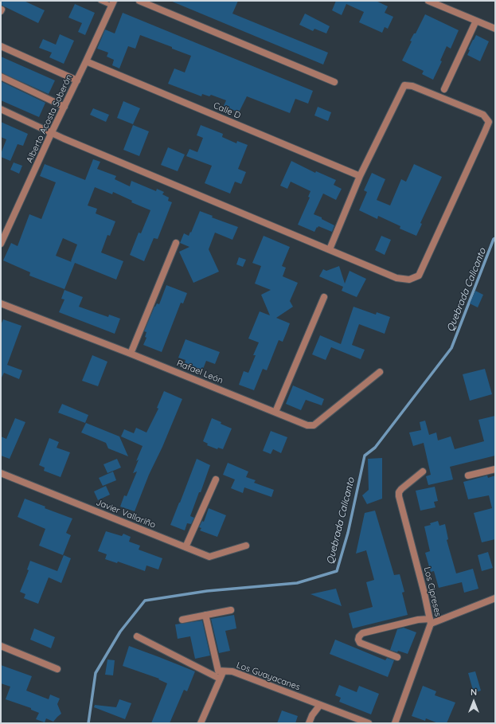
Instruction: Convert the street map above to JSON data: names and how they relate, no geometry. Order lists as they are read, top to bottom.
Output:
{
  "streets": {
    "street": [
      "Calle D",
      "Alberto Acosta Soberón",
      "Rafael León",
      "Javier Vallariño",
      "Los Cipreses",
      "Los Guayacanes"
    ]
  },
  "crossings": [
    ["Calle D", "Alberto Acosta Soberón"]
  ],
  "water": ["Quebrada Calicanto"],
  "north": "top"
}
